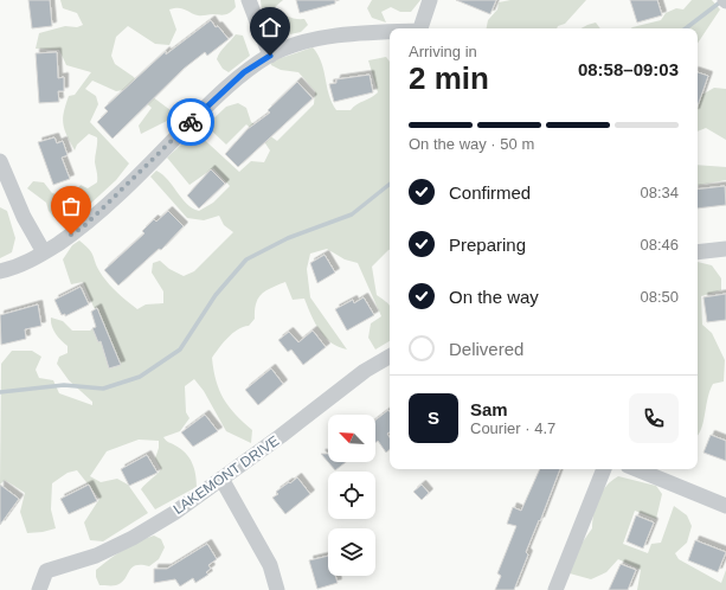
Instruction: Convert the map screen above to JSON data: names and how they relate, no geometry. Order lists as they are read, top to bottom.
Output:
{
  "streets": {
    "street": ["LAKEMONT DRIVE"]
  },
  "north": "top left",
  "page": {
    "heading": ["2 min", "Arriving in", "08:58–09:03"],
    "panel": ["Sam", "Courier · 4.7"],
    "bar": "On the way · 50 m",
    "list": [
      ["Confirmed", "08:34"],
      ["Preparing", "08:46"],
      ["On the way", "08:50"],
      "Delivered"
    ],
    "round": "S"
  }
}
